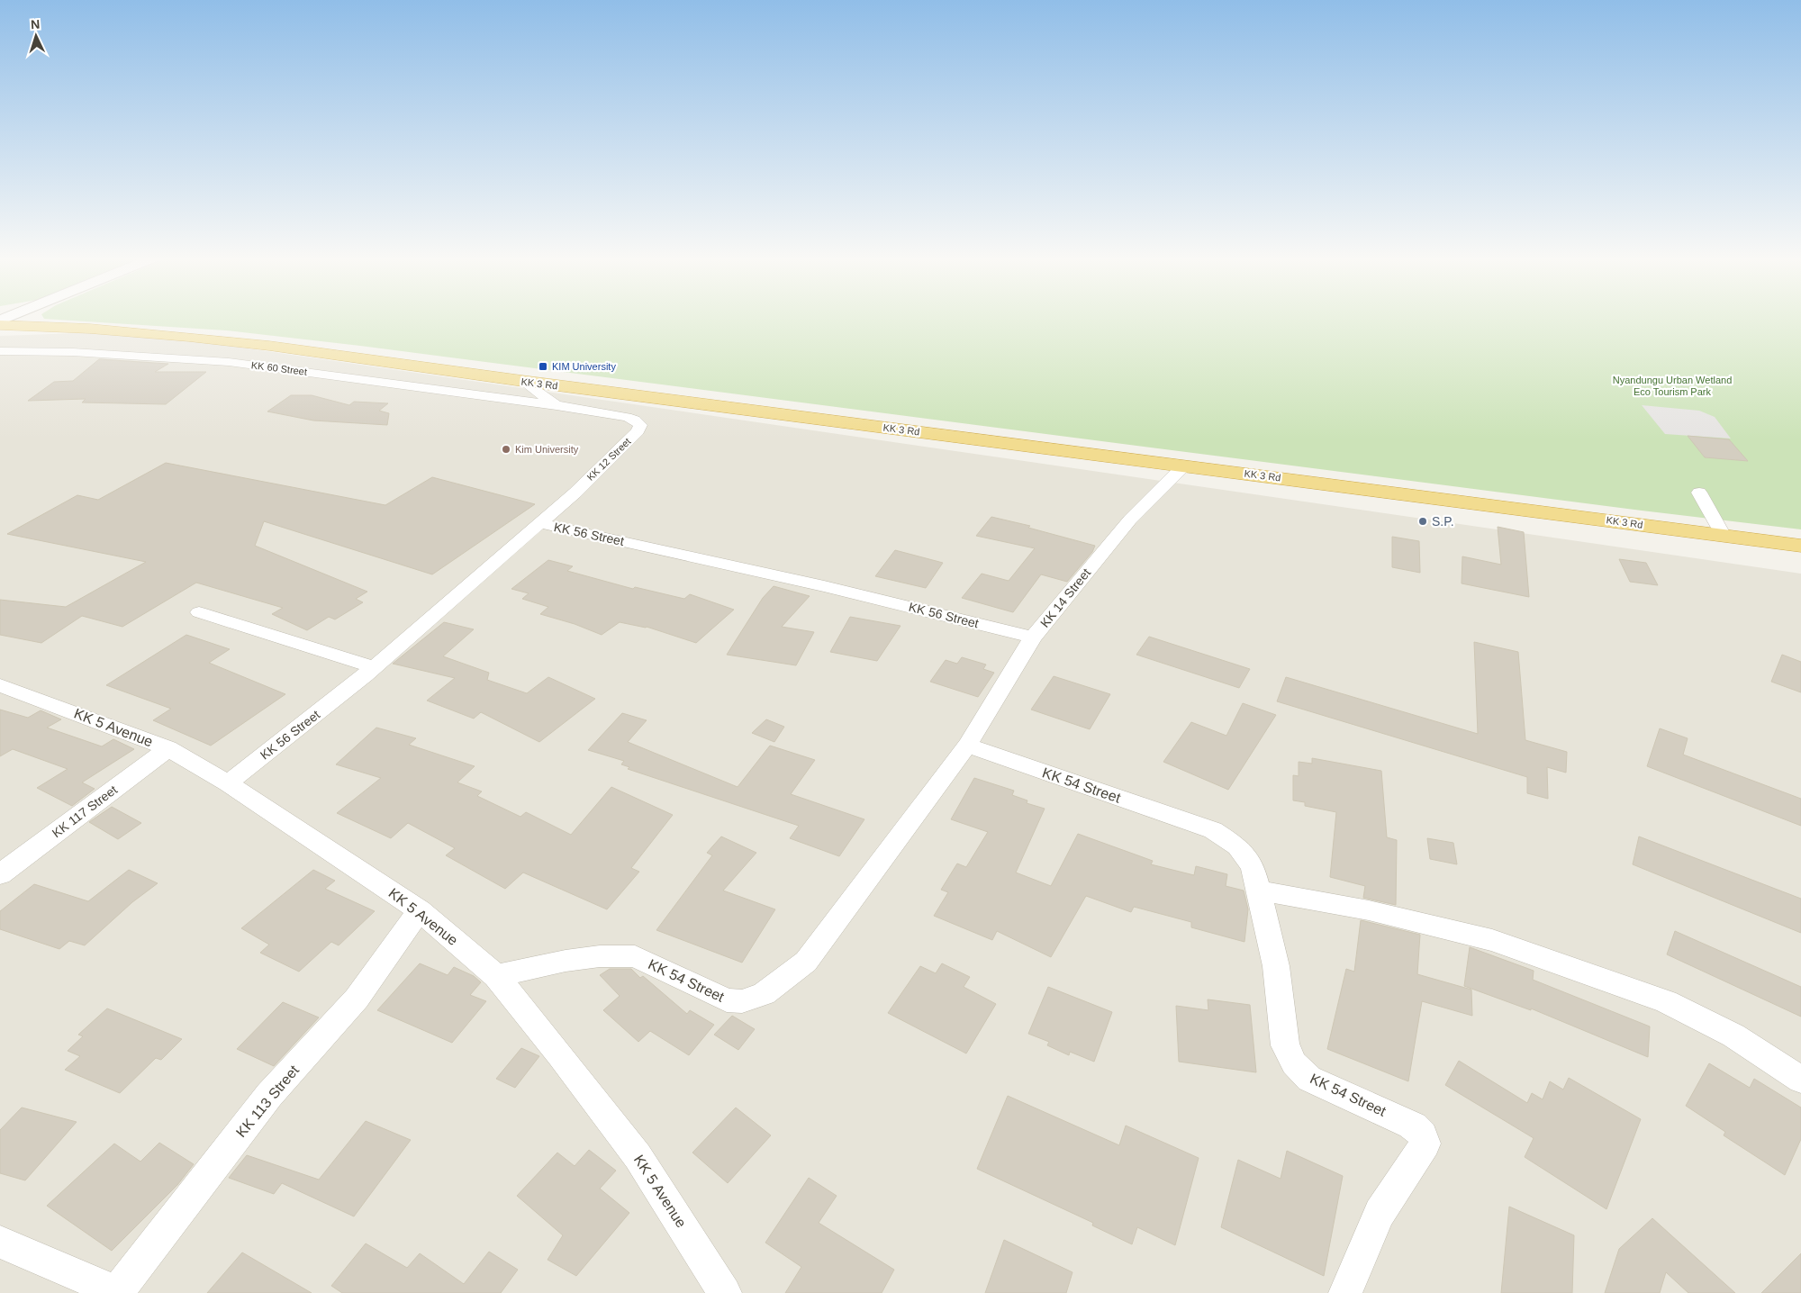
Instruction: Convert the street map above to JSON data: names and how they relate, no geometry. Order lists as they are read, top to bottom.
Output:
{
  "streets": {
    "highway": ["KK 3 Rd"],
    "street": [
      "KK 60 Street",
      "KK 12 Street",
      "KK 56 Street",
      "KK 14 Street",
      "KK 5 Avenue",
      "KK 54 Street",
      "KK 117 Street",
      "KK 113 Street"
    ]
  },
  "crossings": [
    ["KK 60 Street", "KK 12 Street"],
    ["KK 3 Rd", "KK 12 Street"],
    ["KK 3 Rd", "KK 14 Street"],
    ["KK 12 Street", "KK 56 Street"],
    ["KK 56 Street", "KK 14 Street"],
    ["KK 56 Street", "KK 5 Avenue"],
    ["KK 14 Street", "KK 54 Street"],
    ["KK 5 Avenue", "KK 54 Street"],
    ["KK 5 Avenue", "KK 117 Street"],
    ["KK 5 Avenue", "KK 113 Street"]
  ],
  "parks": ["Nyandungu Urban Wetland Eco Tourism Park"],
  "places": {
    "transit": ["KIM University"],
    "other": ["Kim University", "S.P."]
  },
  "north": "top"
}
